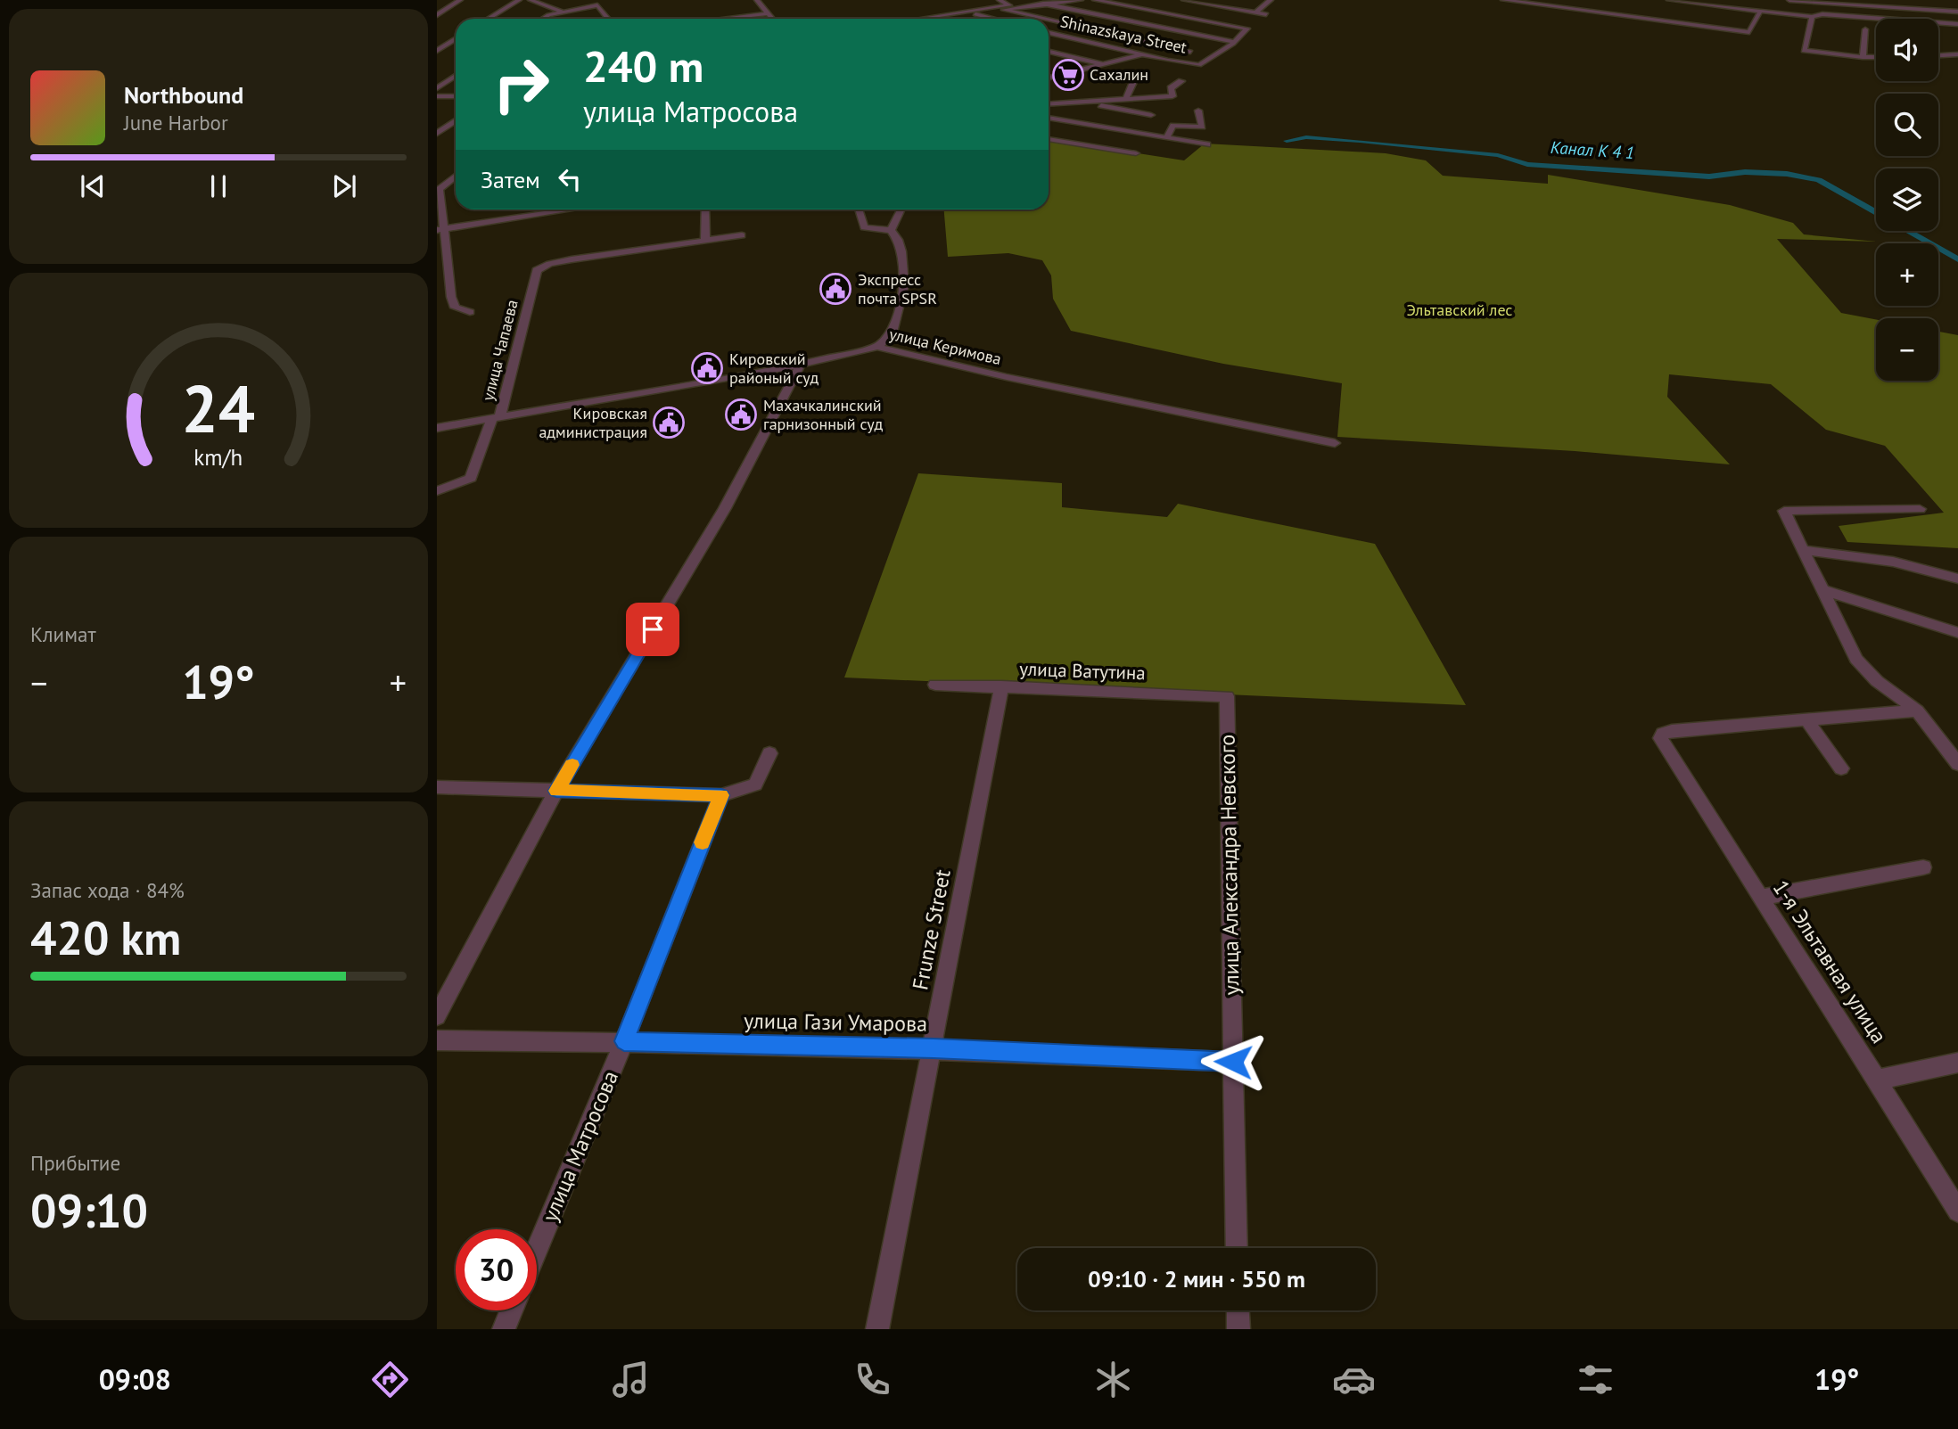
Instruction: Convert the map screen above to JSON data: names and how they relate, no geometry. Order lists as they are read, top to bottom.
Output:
{
  "streets": {
    "street": [
      "Shinazskaya Street",
      "улица Керимова",
      "улица Чапаева",
      "улица Ватутина",
      "улица Александра Невского",
      "Frunze Street",
      "1-я Эльтавная улица",
      "улица Гази Умарова",
      "улица Матросова"
    ]
  },
  "crossings": [
    ["улица Керимова", "улица Чапаева"],
    ["улица Ватутина", "улица Александра Невского"],
    ["улица Ватутина", "Frunze Street"],
    ["улица Александра Невского", "улица Гази Умарова"],
    ["Frunze Street", "улица Гази Умарова"],
    ["улица Гази Умарова", "улица Матросова"]
  ],
  "water": ["Канал К 4 1"],
  "parks": ["Эльтавский лес"],
  "places": {
    "supermarket": ["Сахалин"],
    "public building": [
      "Экспресс почта SPSR",
      "Кировский районый суд",
      "Махачкалинский гарнизонный суд",
      "Кировская администрация"
    ]
  },
  "page": {
    "map_buttons": ["+", "−"],
    "turn": ["240 m", "улица Матросова"],
    "song": ["Northbound", "June Harbor"],
    "then": "Затем",
    "tile": [
      "Климат",
      ["Запас хода · 84%", "420 km"],
      ["Прибытие", "09:10"]
    ],
    "heat": ["−", "19°", "+"],
    "limit": "30",
    "trip": "09:10 · 2 мин · 550 m",
    "tabs": ["09:08", "19°"],
    "gauge": ["24", "km/h"]
  }
}
